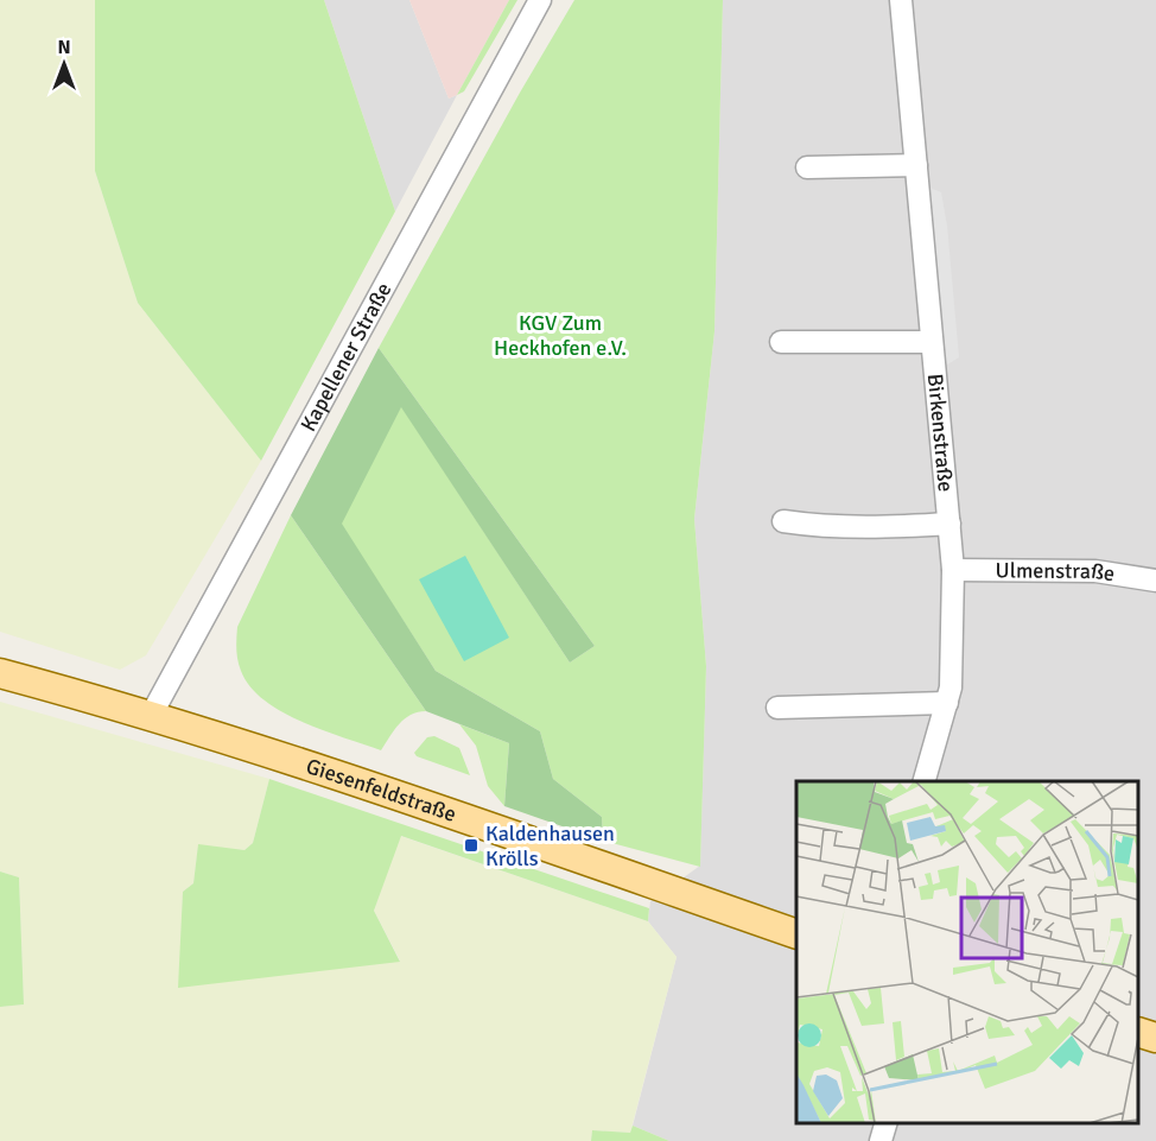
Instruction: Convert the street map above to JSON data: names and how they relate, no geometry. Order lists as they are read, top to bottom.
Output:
{
  "streets": {
    "main road": ["Giesenfeldstraße"],
    "street": ["Kapellener Straße", "Birkenstraße", "Ulmenstraße"]
  },
  "crossings": [
    ["Kapellener Straße", "Giesenfeldstraße"],
    ["Birkenstraße", "Ulmenstraße"]
  ],
  "parks": ["KGV Zum Heckhofen e.V."],
  "places": {
    "transit": ["Kaldenhausen Krölls"]
  },
  "north": "top"
}
